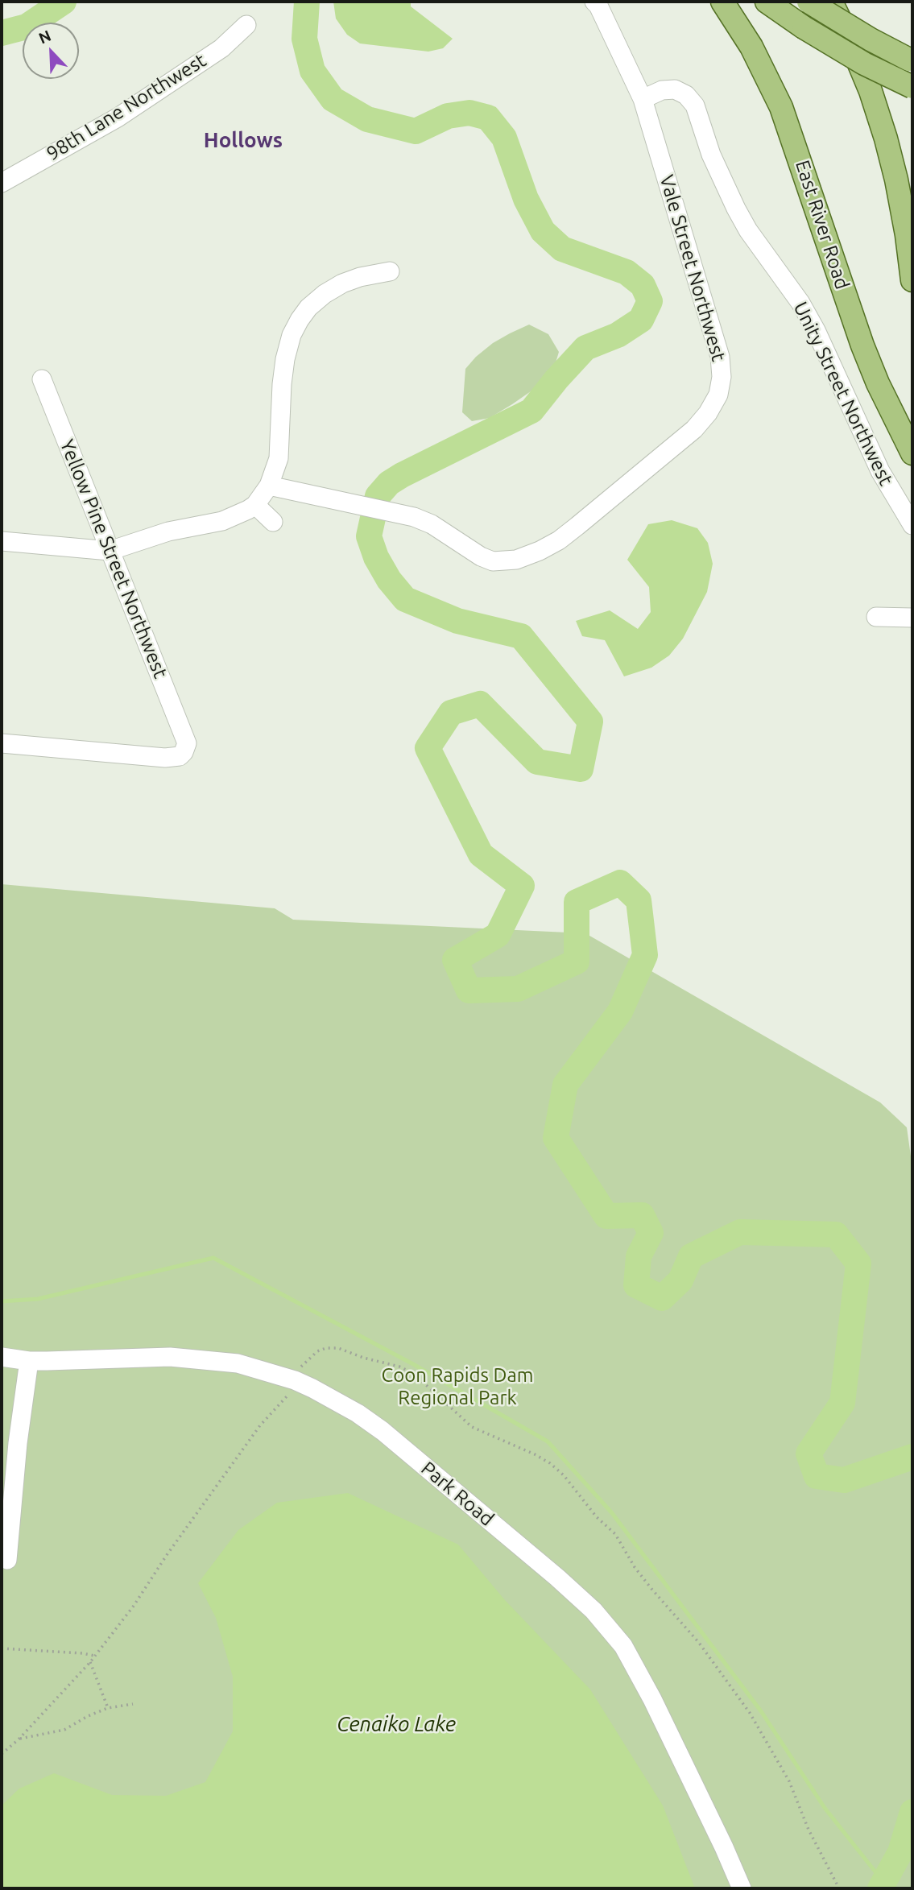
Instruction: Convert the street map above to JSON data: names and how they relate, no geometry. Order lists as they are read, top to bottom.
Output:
{
  "streets": {
    "main road": ["East River Road"],
    "street": [
      "98th Lane Northwest",
      "Vale Street Northwest",
      "Unity Street Northwest",
      "Yellow Pine Street Northwest",
      "Park Road"
    ]
  },
  "crossings": [
    ["Vale Street Northwest", "Unity Street Northwest"]
  ],
  "districts": ["Hollows"],
  "water": ["Cenaiko Lake"],
  "parks": ["Coon Rapids Dam Regional Park"],
  "north": "top left"
}
